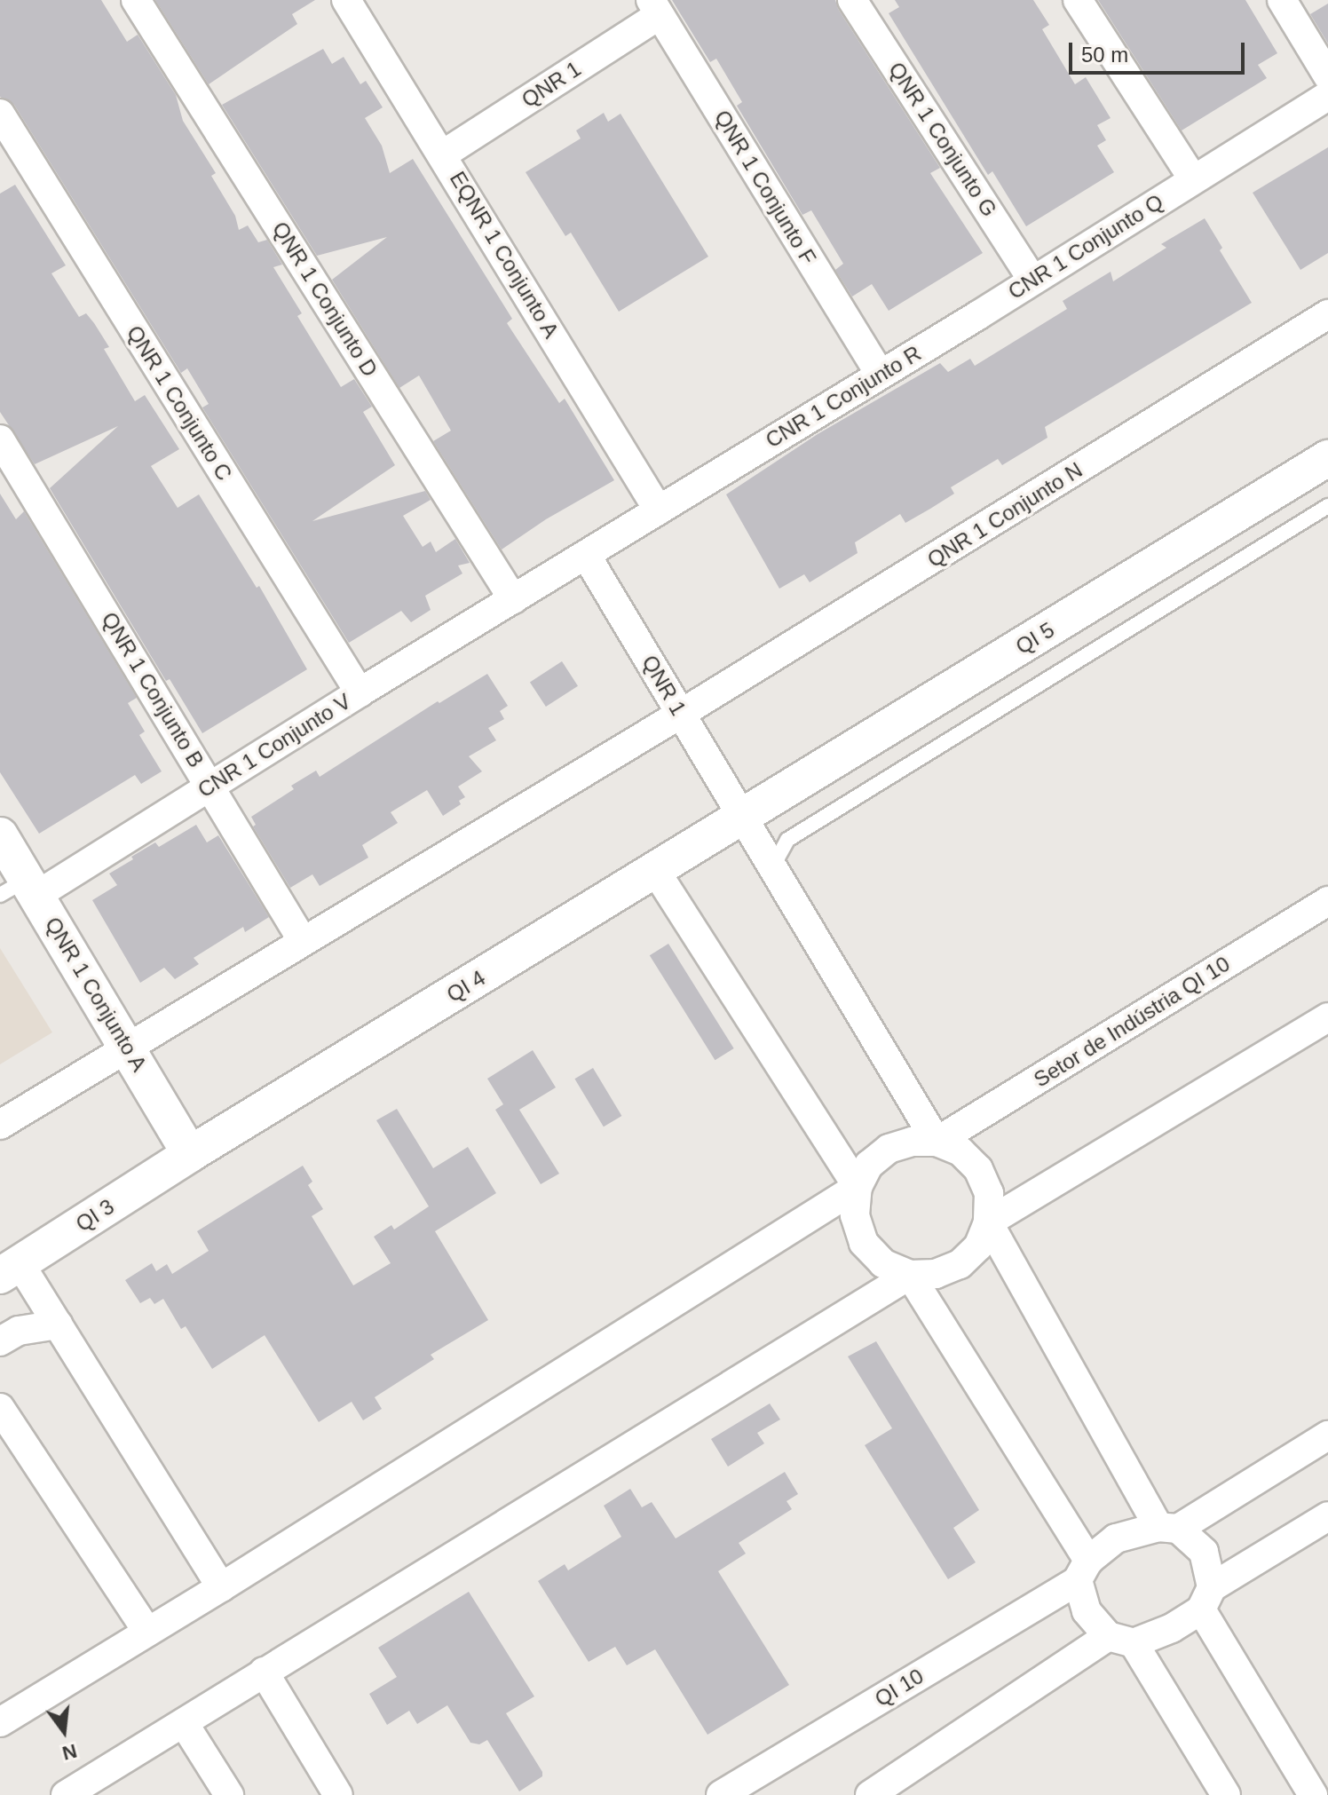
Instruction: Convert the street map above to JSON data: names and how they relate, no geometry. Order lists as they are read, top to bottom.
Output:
{
  "streets": {
    "street": [
      "QNR 1",
      "QNR 1 Conjunto G",
      "QNR 1 Conjunto F",
      "CNR 1 Conjunto Q",
      "EQNR 1 Conjunto A",
      "QNR 1 Conjunto D",
      "CNR 1 Conjunto R",
      "QNR 1 Conjunto C",
      "QNR 1 Conjunto N",
      "QI 5",
      "QNR 1 Conjunto B",
      "CNR 1 Conjunto V",
      "QI 4",
      "QNR 1 Conjunto A",
      "Setor de Indústria QI 10",
      "QI 3",
      "QI 10"
    ]
  },
  "crossings": [
    ["QNR 1", "QNR 1 Conjunto F"],
    ["QNR 1", "EQNR 1 Conjunto A"],
    ["QNR 1", "QNR 1 Conjunto N"],
    ["QNR 1", "QI 5"],
    ["QNR 1", "QI 4"],
    ["QNR 1", "Setor de Indústria QI 10"],
    ["QNR 1 Conjunto G", "CNR 1 Conjunto Q"],
    ["QNR 1 Conjunto F", "CNR 1 Conjunto R"],
    ["CNR 1 Conjunto Q", "CNR 1 Conjunto R"],
    ["EQNR 1 Conjunto A", "CNR 1 Conjunto R"],
    ["QNR 1 Conjunto D", "CNR 1 Conjunto V"],
    ["QNR 1 Conjunto C", "CNR 1 Conjunto V"],
    ["QNR 1 Conjunto N", "QNR 1 Conjunto B"],
    ["QNR 1 Conjunto N", "QNR 1 Conjunto A"],
    ["QI 5", "QI 4"],
    ["QNR 1 Conjunto B", "CNR 1 Conjunto V"],
    ["CNR 1 Conjunto V", "QNR 1 Conjunto A"],
    ["QI 4", "QNR 1 Conjunto A"],
    ["QI 4", "QI 3"],
    ["QNR 1 Conjunto A", "QI 3"]
  ],
  "scale_bar": "50 m",
  "north": "bottom"
}
